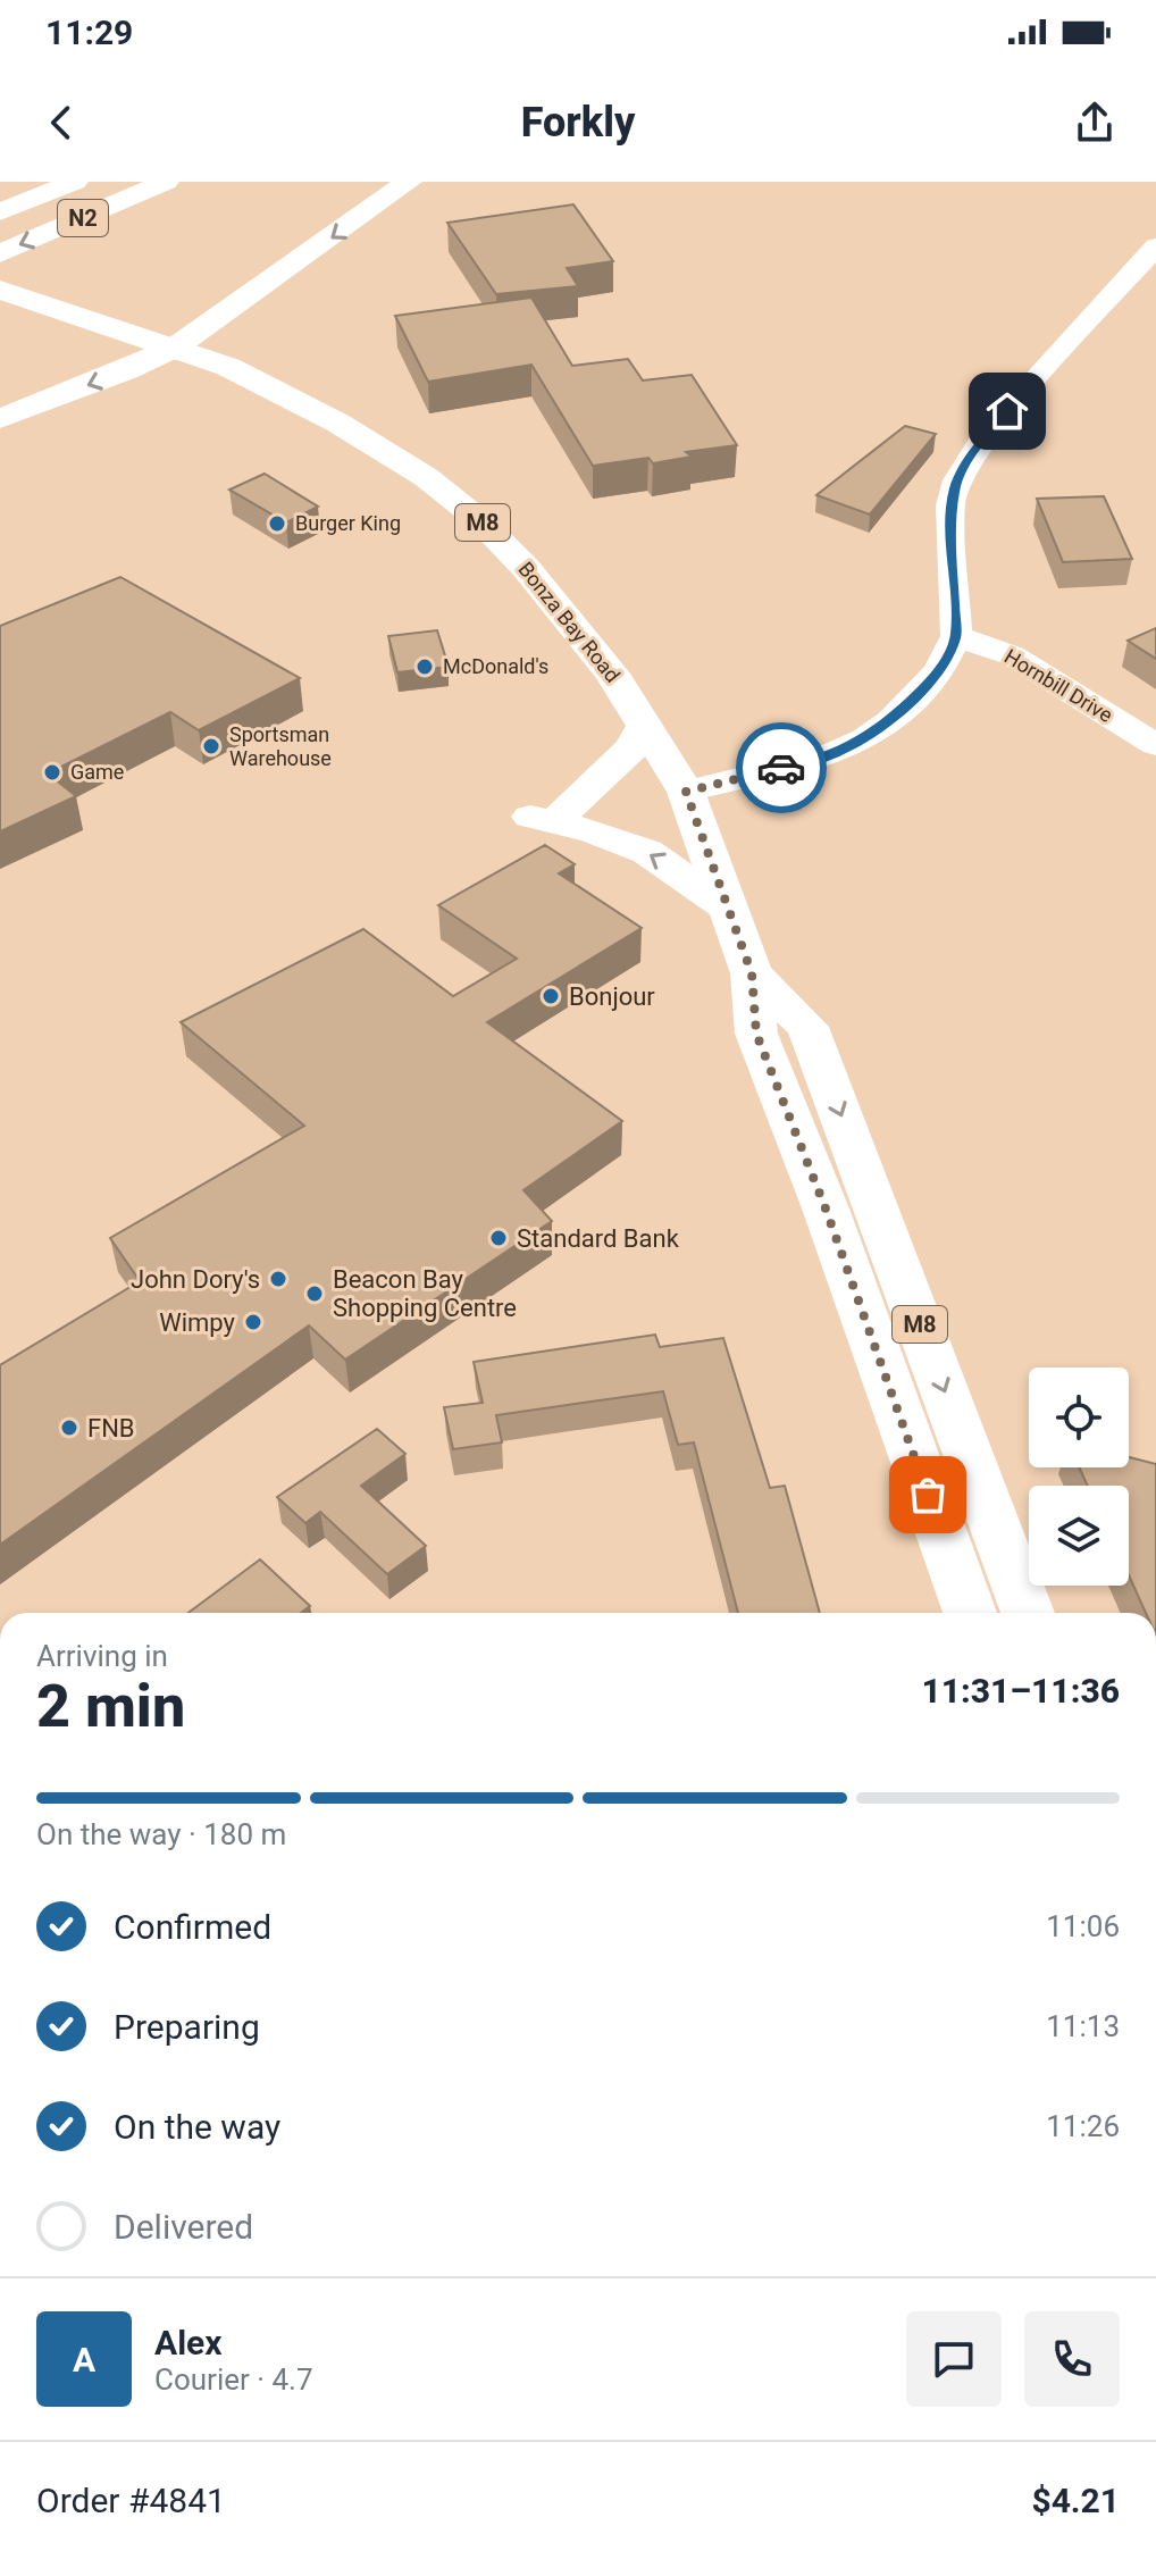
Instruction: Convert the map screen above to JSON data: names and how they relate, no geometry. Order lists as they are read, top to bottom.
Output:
{
  "streets": {
    "main road": ["N2", "M8", "Bonza Bay Road"],
    "street": ["Hornbill Drive"]
  },
  "places": [
    "Burger King",
    "McDonald's",
    "Sportsman Warehouse",
    "Game",
    "Bonjour",
    "Standard Bank",
    "John Dory's",
    "Beacon Bay Shopping Centre",
    "Wimpy",
    "FNB"
  ],
  "page": {
    "status": "11:29",
    "header": "Forkly",
    "heading": ["2 min", "Arriving in", "11:31–11:36"],
    "panel": [
      "Alex",
      "Courier · 4.7",
      "Order #4841",
      "$4.21"
    ],
    "bar": "On the way · 180 m",
    "list": [
      ["Confirmed", "11:06"],
      ["Preparing", "11:13"],
      ["On the way", "11:26"],
      "Delivered"
    ],
    "round": "A"
  }
}
